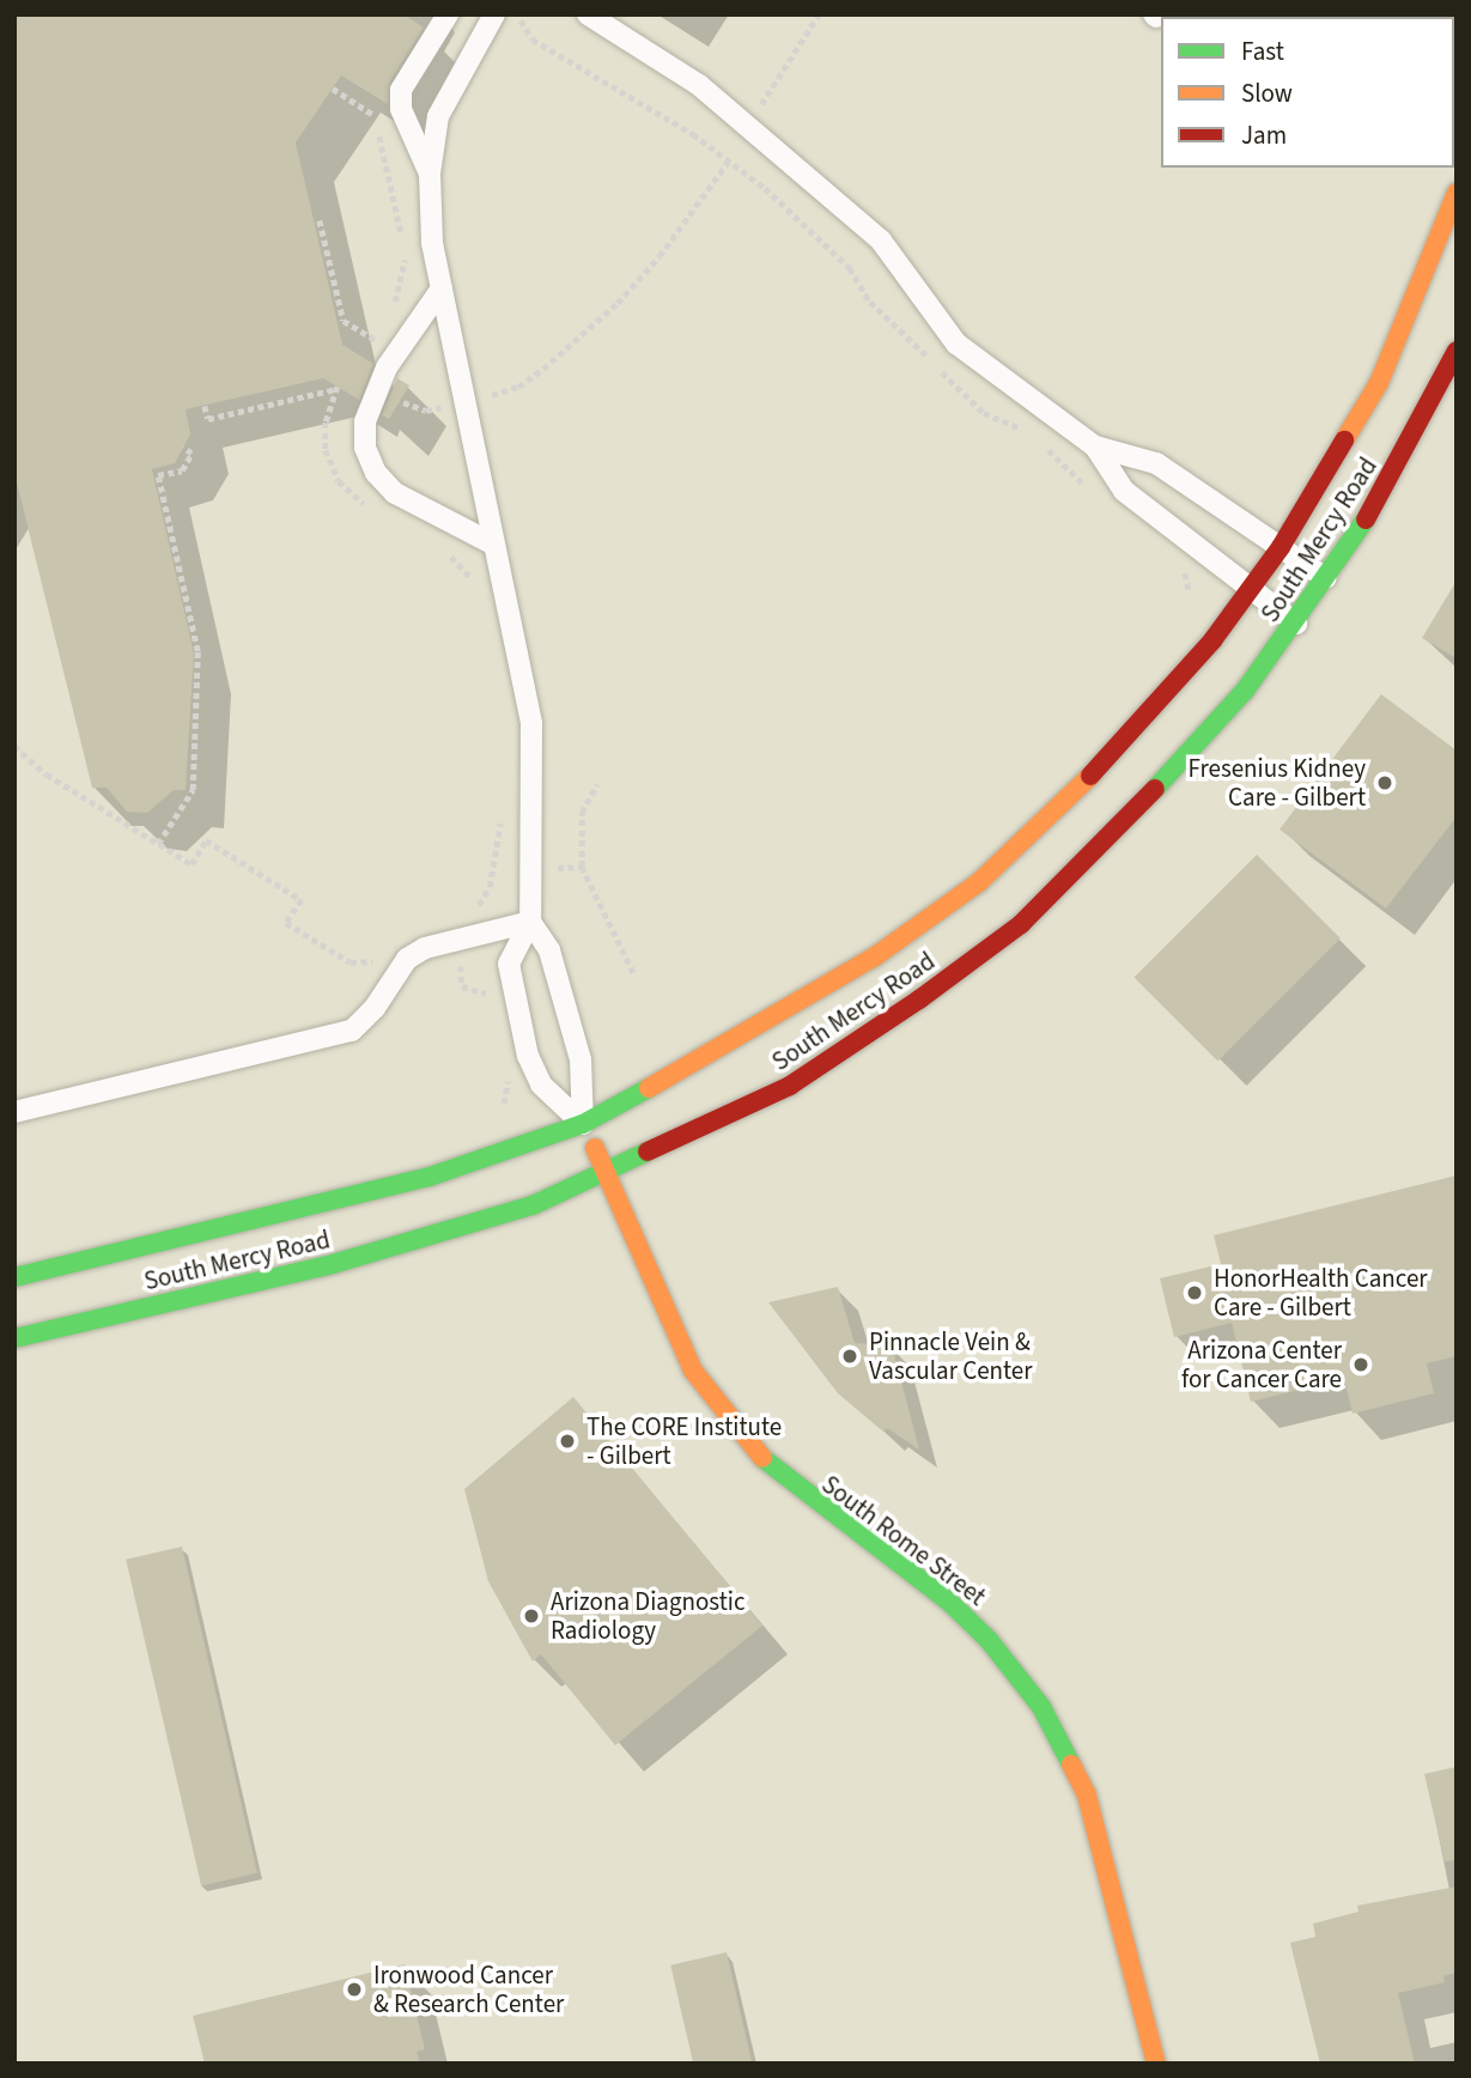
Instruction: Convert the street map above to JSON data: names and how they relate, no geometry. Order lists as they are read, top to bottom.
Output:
{
  "streets": {
    "main road": ["South Mercy Road", "South Rome Street"]
  },
  "crossings": [
    ["South Mercy Road", "South Rome Street"]
  ],
  "places": [
    "Fresenius Kidney Care - Gilbert",
    "HonorHealth Cancer Care - Gilbert",
    "Pinnacle Vein & Vascular Center",
    "Arizona Center for Cancer Care",
    "The CORE Institute - Gilbert",
    "Arizona Diagnostic Radiology",
    "Ironwood Cancer & Research Center"
  ],
  "legend": ["Fast", "Slow", "Jam"]
}
